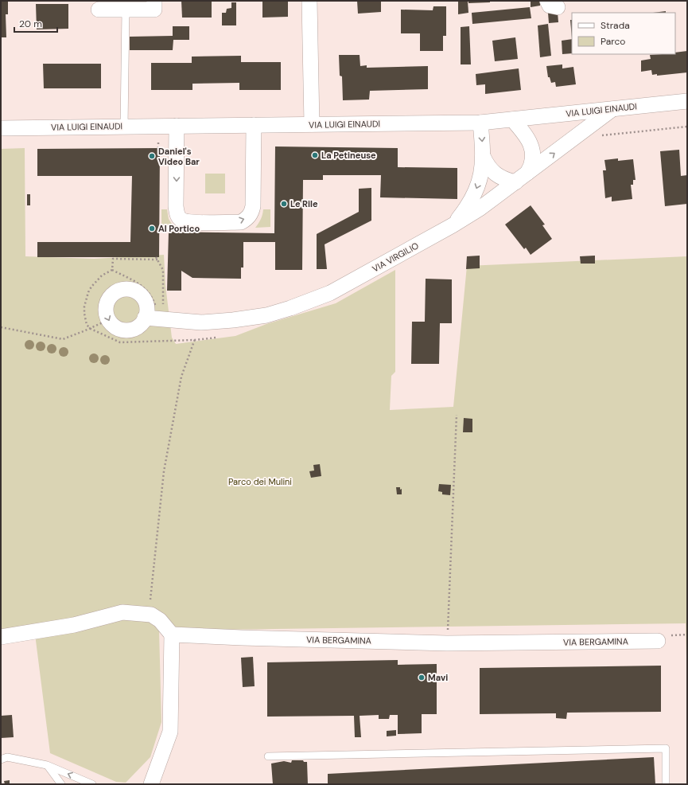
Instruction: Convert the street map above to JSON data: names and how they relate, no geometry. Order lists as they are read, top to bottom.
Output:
{
  "streets": {
    "street": ["VIA LUIGI EINAUDI", "VIA VIRGILIO", "VIA BERGAMINA"]
  },
  "crossings": [
    ["VIA LUIGI EINAUDI", "VIA VIRGILIO"]
  ],
  "parks": ["Parco dei Mulini"],
  "places": [
    "La Petineuse",
    "Daniel's Video Bar",
    "Le Rile",
    "Al Portico",
    "Mavi"
  ],
  "legend": ["Strada", "Parco"],
  "scale_bar": "20 m"
}
